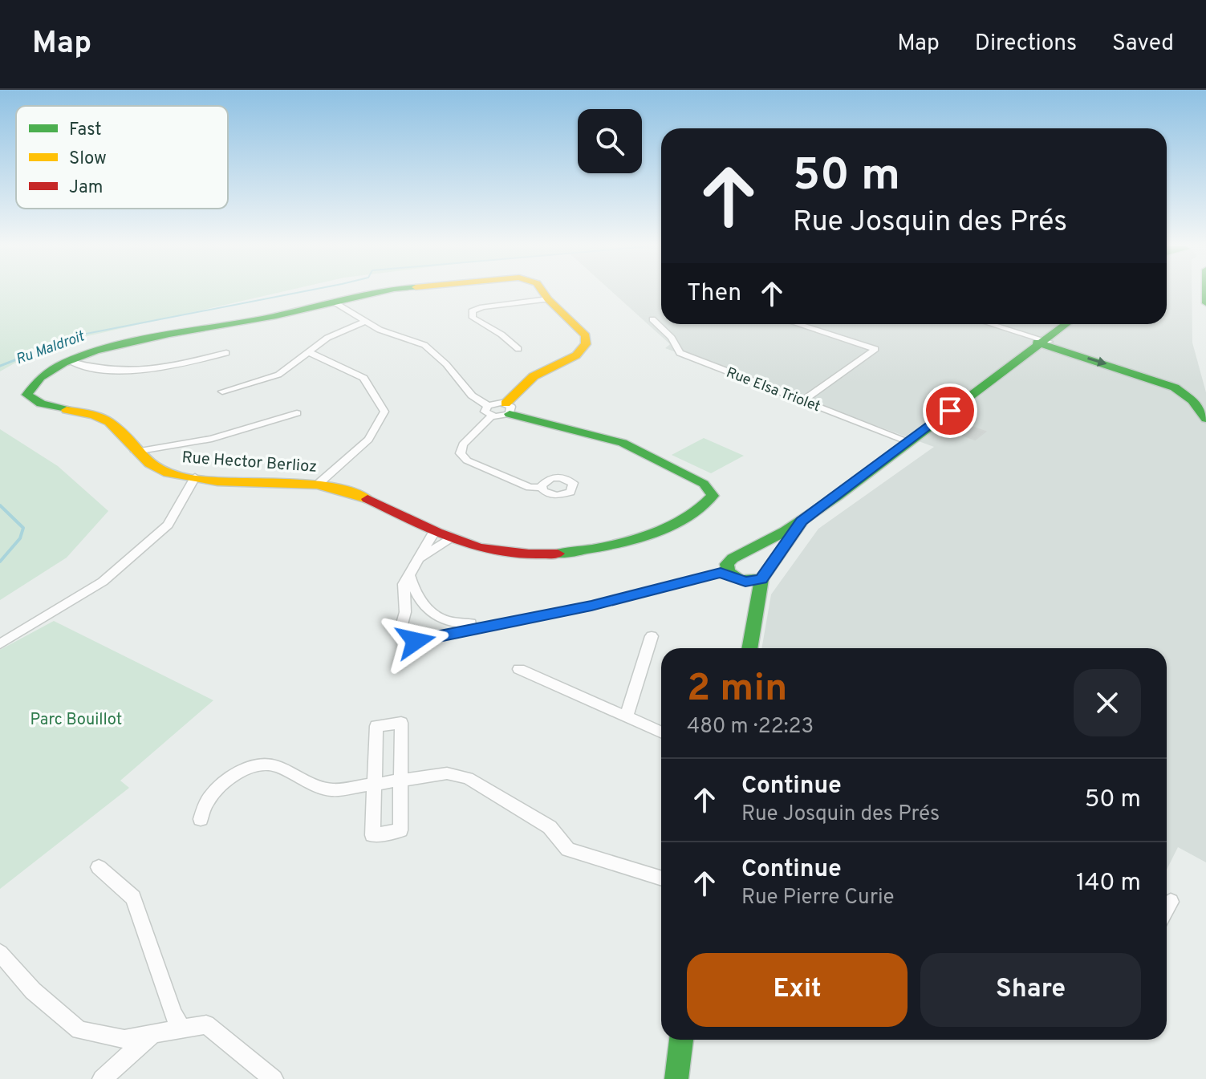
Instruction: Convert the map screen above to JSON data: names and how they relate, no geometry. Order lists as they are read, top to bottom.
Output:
{
  "streets": {
    "main road": ["Rue Hector Berlioz"],
    "street": ["Rue Elsa Triolet"]
  },
  "water": ["Ru Maldroit"],
  "parks": ["Parc Bouillot"],
  "legend": ["Fast", "Slow", "Jam"],
  "page": {
    "header": "Map",
    "nav": ["Map", "Directions", "Saved"],
    "turn": ["50 m", "Rue Josquin des Prés"],
    "then": "Then",
    "heading": ["2 min", "480 m · 22:23"],
    "list": [
      {
        "name": "Continue",
        "note": "Rue Josquin des Prés",
        "value": "50 m"
      },
      {
        "name": "Continue",
        "note": "Rue Pierre Curie",
        "value": "140 m"
      }
    ],
    "buttons": ["Exit", "Share"]
  }
}
